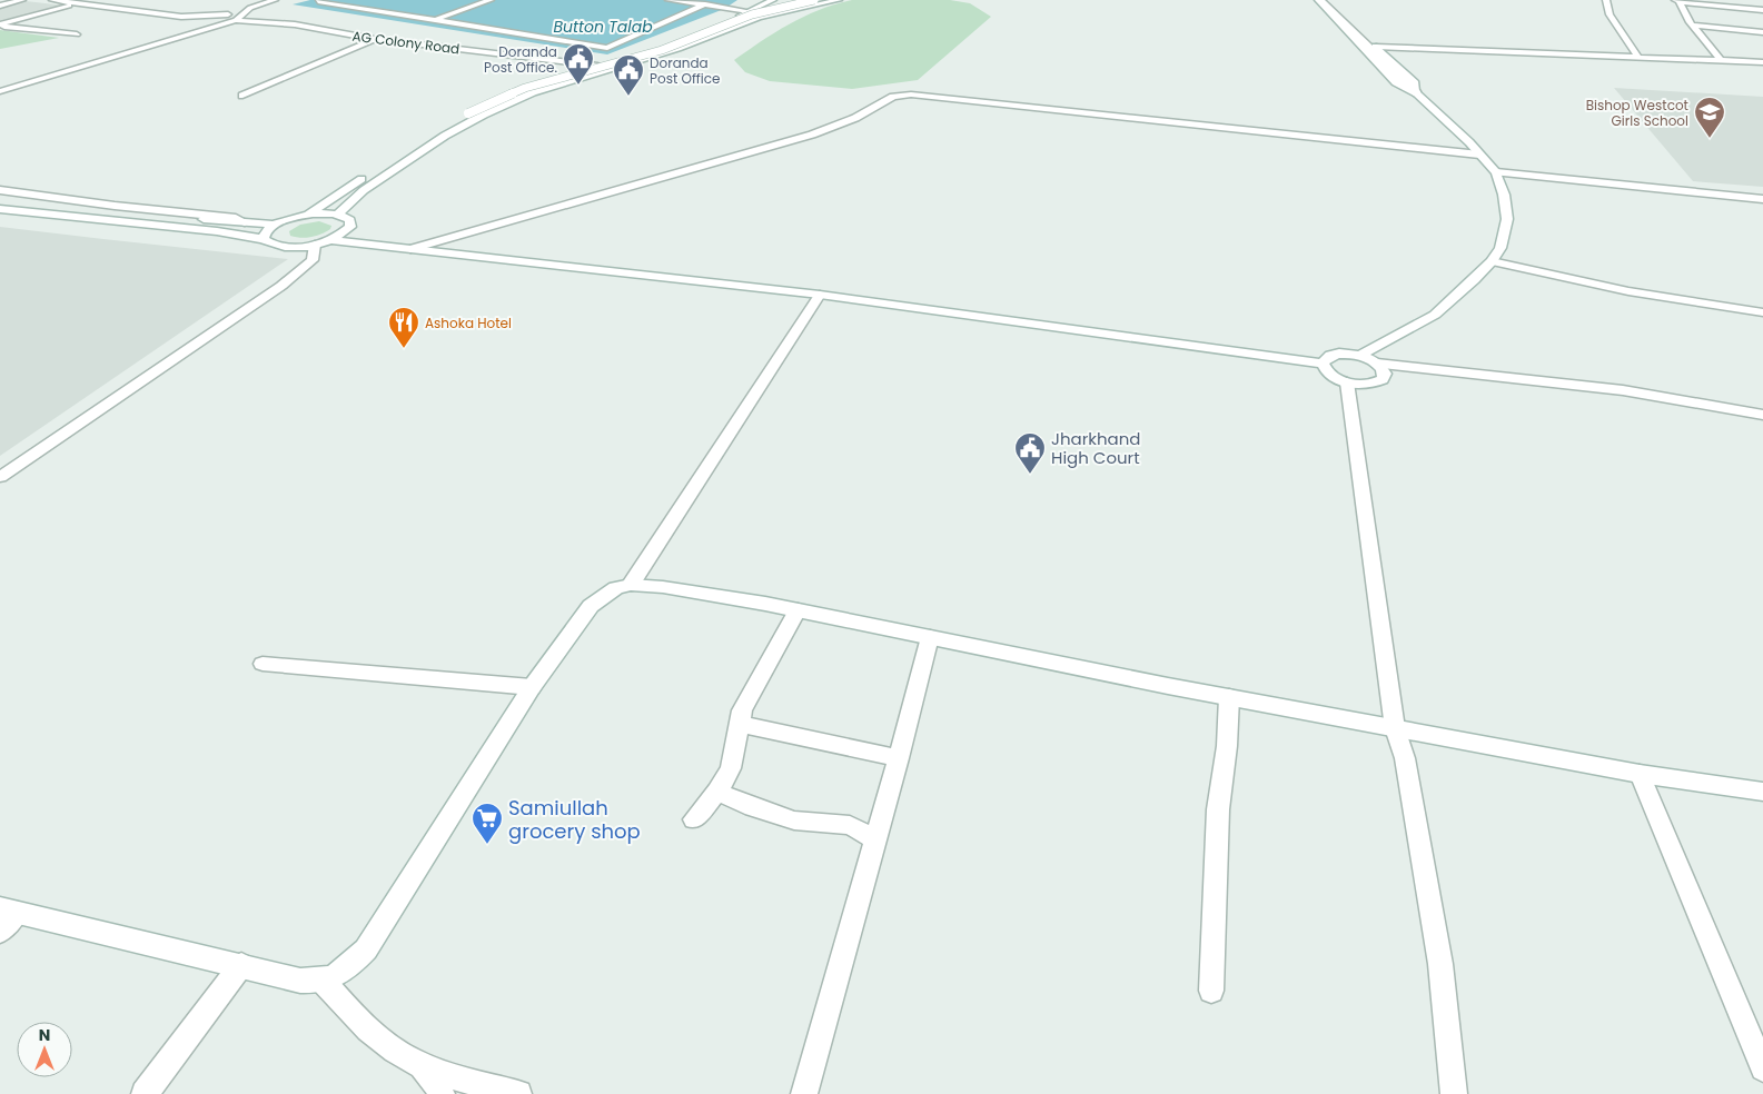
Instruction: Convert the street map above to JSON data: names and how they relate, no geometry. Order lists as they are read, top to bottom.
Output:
{
  "streets": {
    "street": ["AG Colony Road"]
  },
  "water": ["Button Talab"],
  "places": {
    "public building": ["Doranda Post Office.", "Doranda Post Office", "Jharkhand High Court"],
    "school or university": ["Bishop Westcot Girls School"],
    "restaurant": ["Ashoka Hotel"],
    "supermarket": ["Samiullah grocery shop"]
  },
  "north": "top"
}
